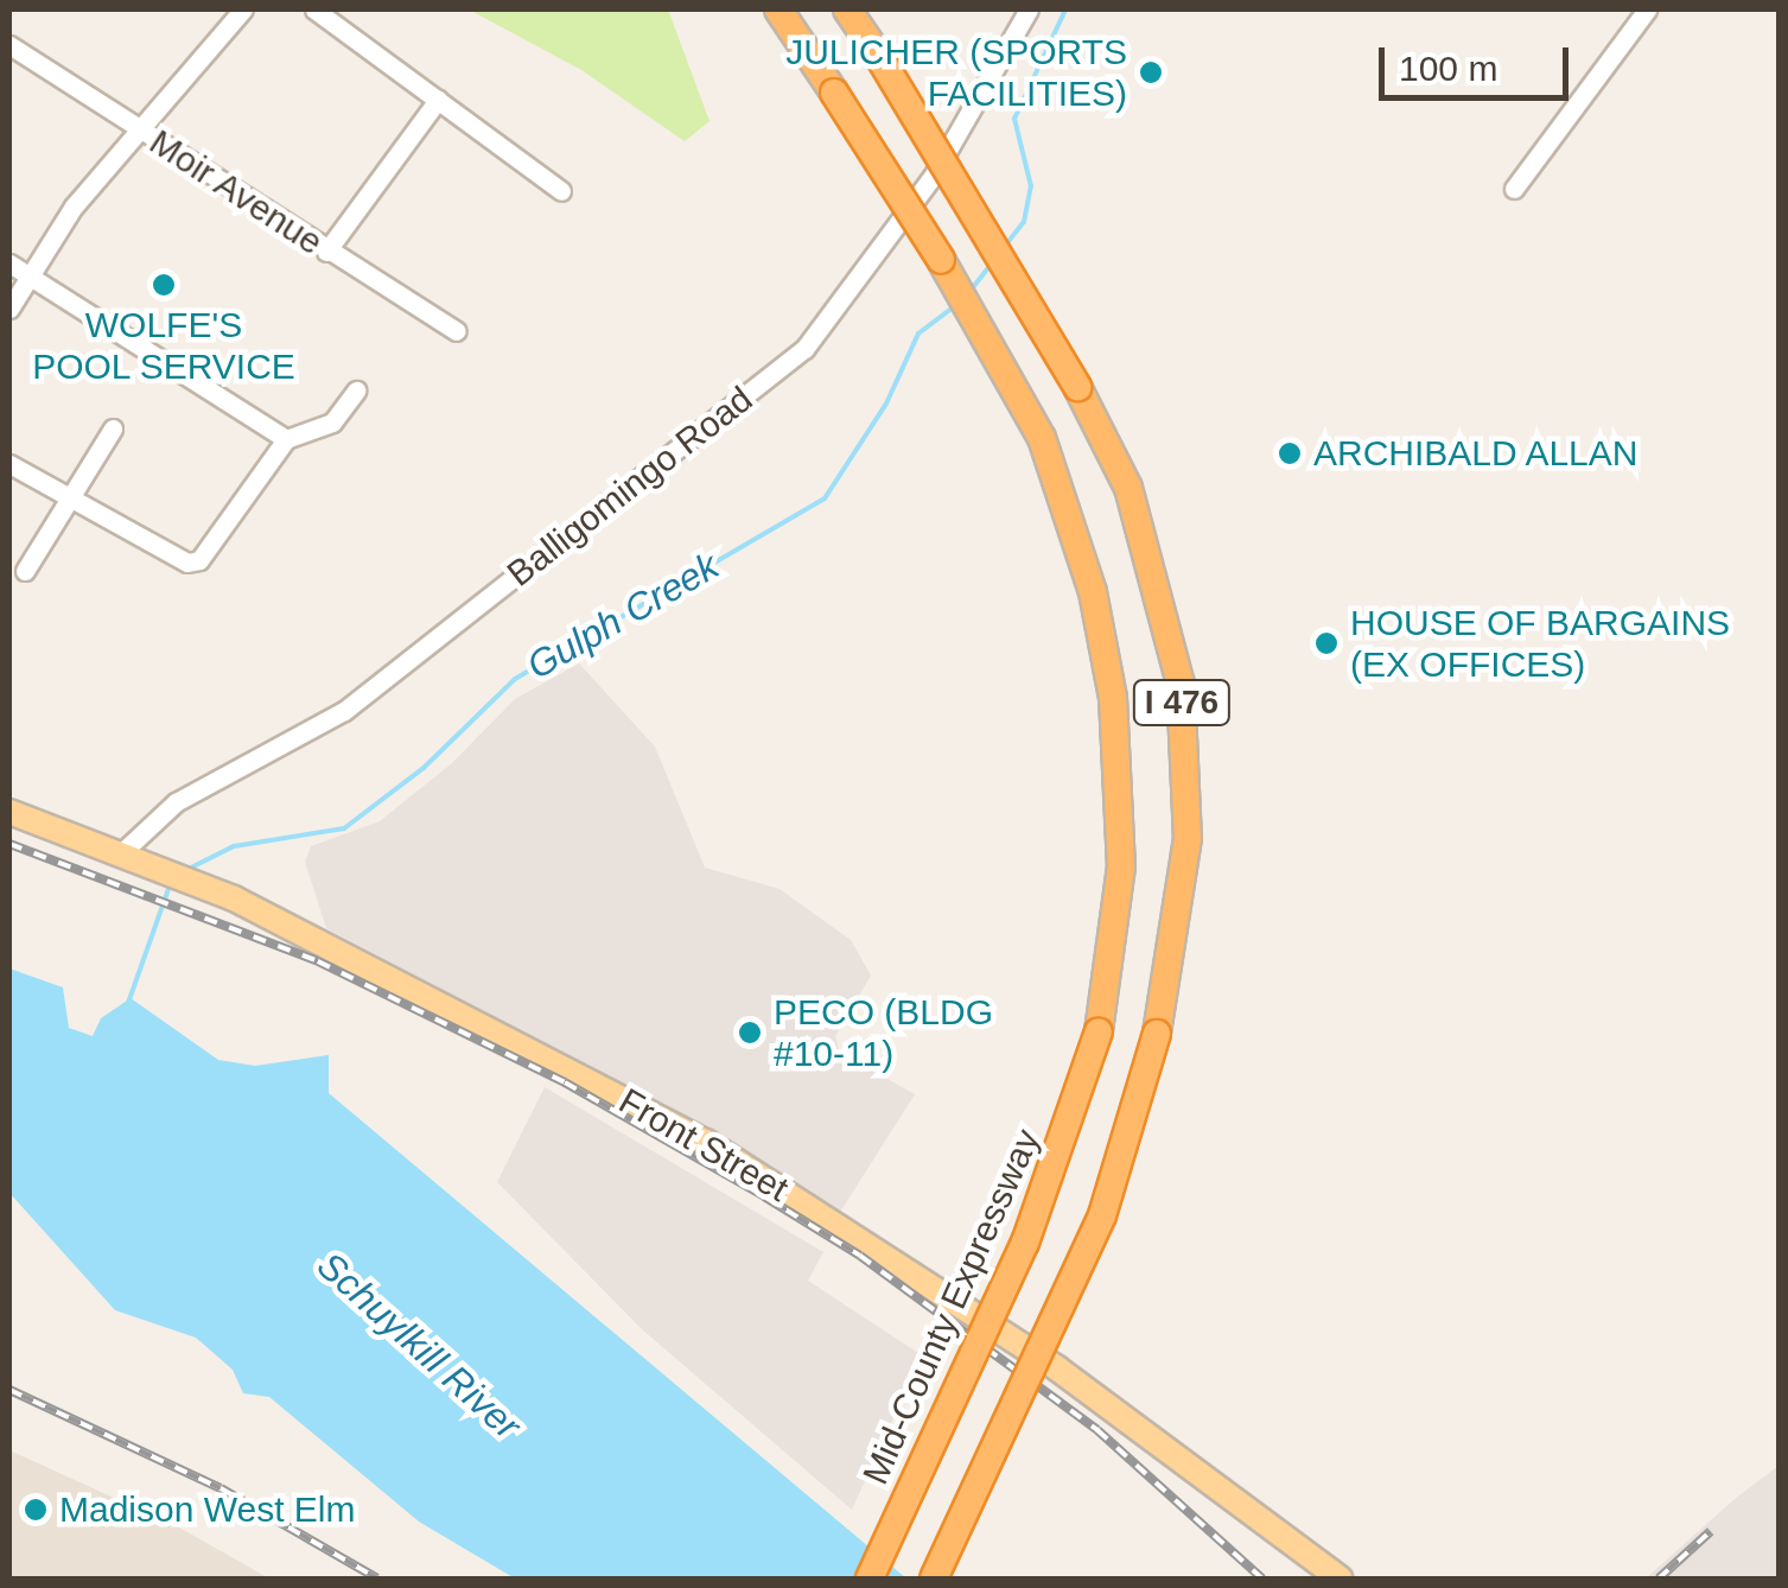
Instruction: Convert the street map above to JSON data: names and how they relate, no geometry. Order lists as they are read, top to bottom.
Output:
{
  "streets": {
    "highway": ["I 476", "Mid-County Expressway"],
    "main road": ["Front Street"],
    "street": ["Moir Avenue", "Balligomingo Road"]
  },
  "crossings": [
    ["Balligomingo Road", "Front Street"]
  ],
  "water": ["Gulph Creek", "Schuylkill River"],
  "places": [
    "JULICHER (SPORTS FACILITIES)",
    "WOLFE'S POOL SERVICE",
    "ARCHIBALD ALLAN",
    "HOUSE OF BARGAINS (EX OFFICES)",
    "PECO (BLDG #10-11)",
    "Madison West Elm"
  ],
  "scale_bar": "100 m"
}
